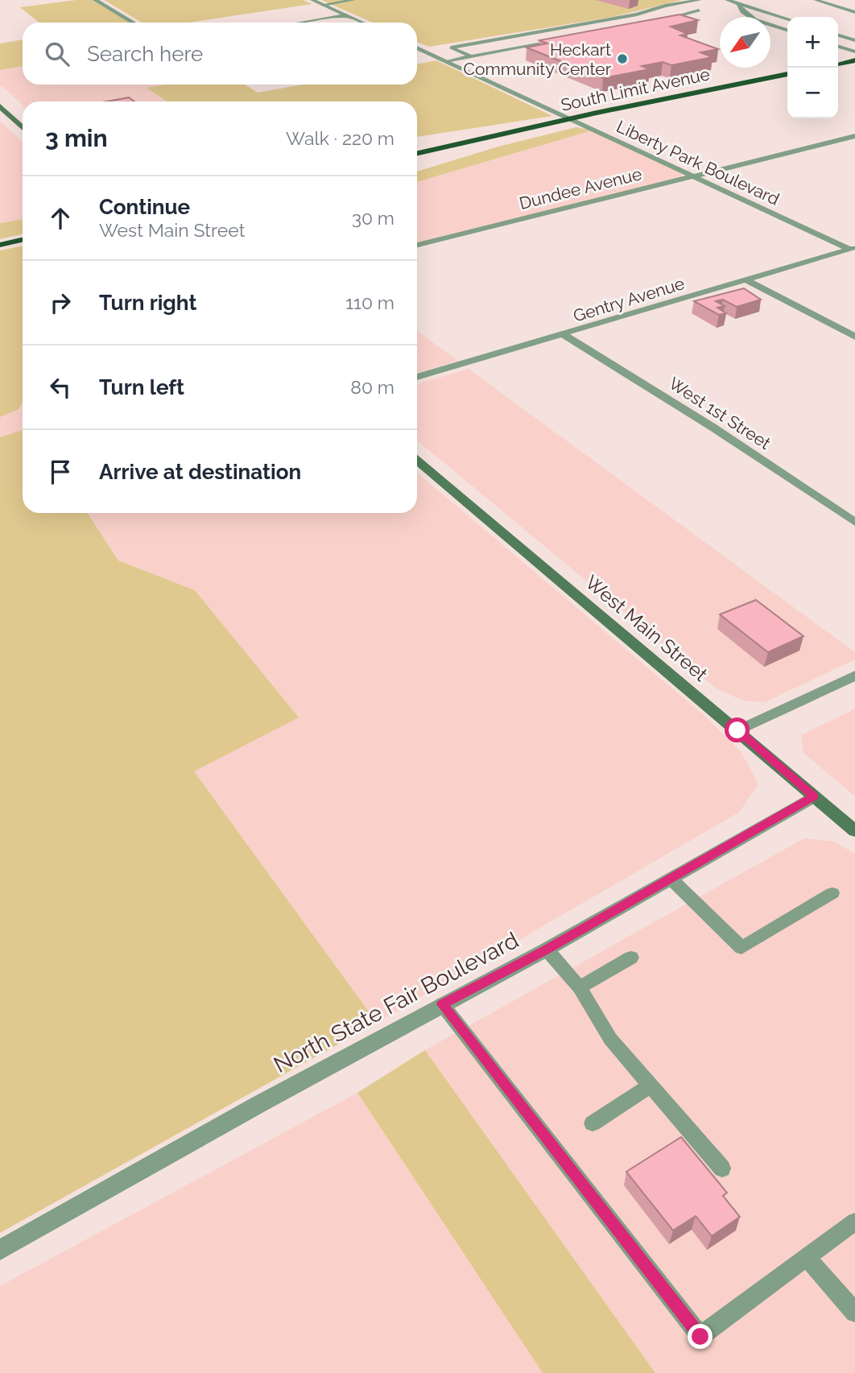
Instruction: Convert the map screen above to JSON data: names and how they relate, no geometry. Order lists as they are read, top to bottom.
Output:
{
  "streets": {
    "highway": ["South Limit Avenue"],
    "main road": ["West Main Street"],
    "street": [
      "Liberty Park Boulevard",
      "Dundee Avenue",
      "Gentry Avenue",
      "West 1st Street",
      "North State Fair Boulevard"
    ]
  },
  "crossings": [
    ["South Limit Avenue", "Liberty Park Boulevard"],
    ["Liberty Park Boulevard", "Dundee Avenue"],
    ["Liberty Park Boulevard", "Gentry Avenue"],
    ["Gentry Avenue", "West 1st Street"],
    ["West Main Street", "North State Fair Boulevard"]
  ],
  "places": ["Heckart Community Center"],
  "north": "bottom left",
  "page": {
    "map_buttons": ["+", "−"],
    "search": "Search here",
    "heading": ["3 min", "Walk · 220 m"],
    "list": [
      ["Continue", "West Main Street", "30 m"],
      ["Turn right", "110 m"],
      ["Turn left", "80 m"],
      "Arrive at destination"
    ]
  }
}
